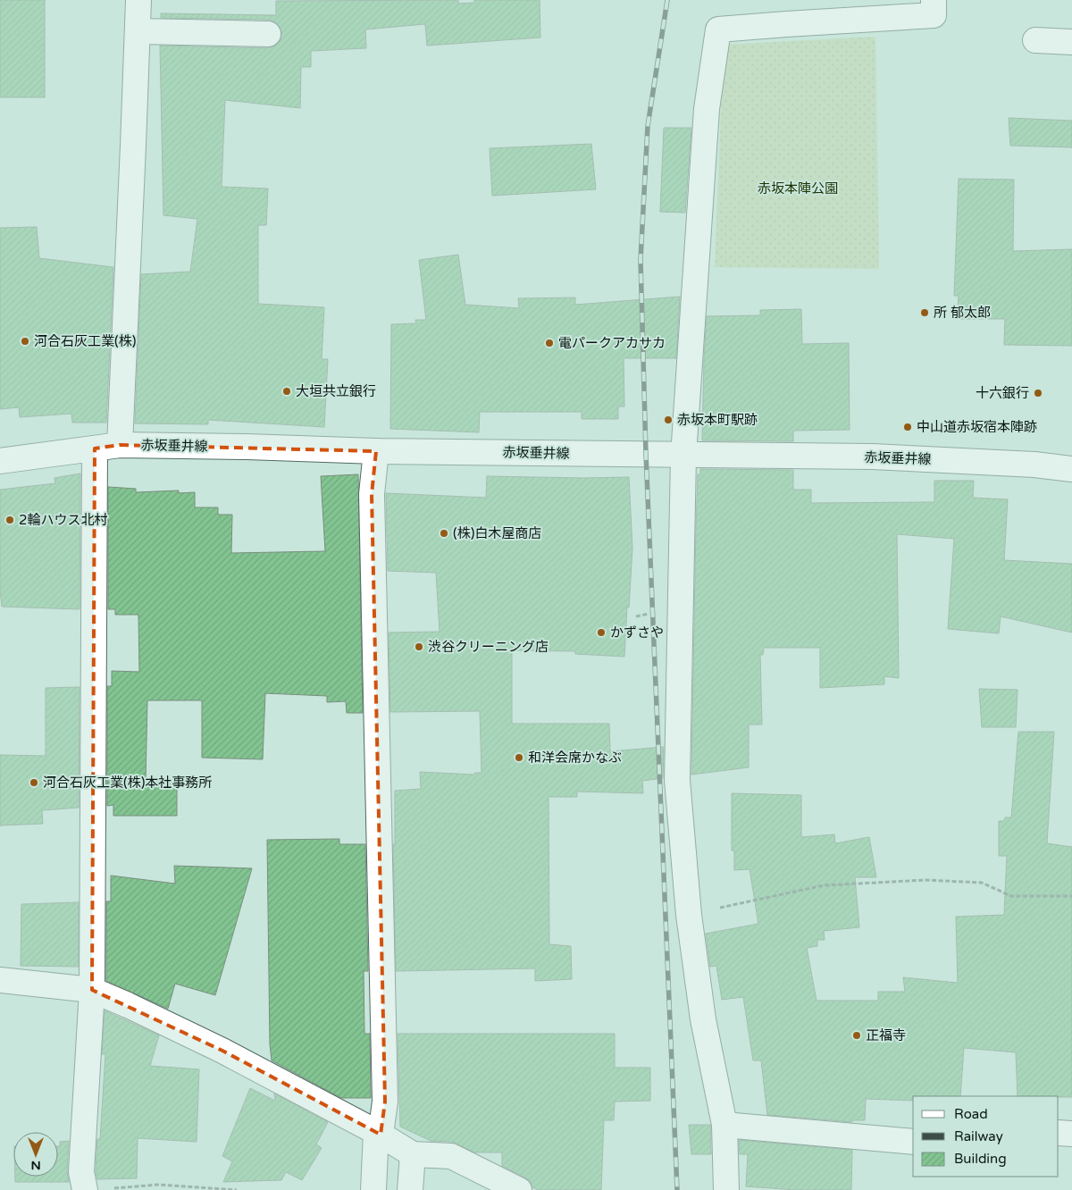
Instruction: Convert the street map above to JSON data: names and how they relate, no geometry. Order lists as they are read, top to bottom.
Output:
{
  "streets": {
    "street": ["赤坂垂井線"]
  },
  "parks": ["赤坂本陣公園"],
  "places": [
    "所 郁太郎",
    "河合石灰工業(株)",
    "電パークアカサカ",
    "大垣共立銀行",
    "十六銀行",
    "赤坂本町駅跡",
    "中山道赤坂宿本陣跡",
    "2輪ハウス北村",
    "(株)白木屋商店",
    "かずさや",
    "渋谷クリーニング店",
    "和洋会席かなぶ",
    "河合石灰工業(株)本社事務所",
    "正福寺"
  ],
  "legend": ["Road", "Railway", "Building"],
  "north": "bottom"
}
